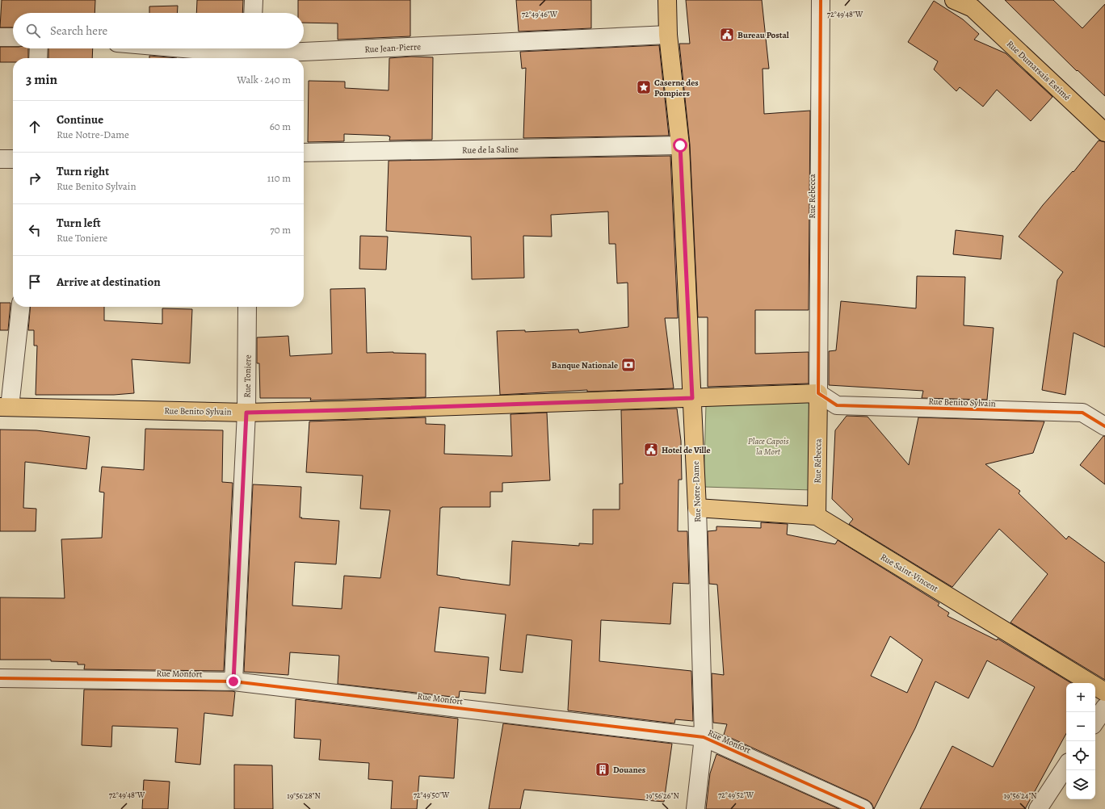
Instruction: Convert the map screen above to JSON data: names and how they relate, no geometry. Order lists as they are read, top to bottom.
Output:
{
  "streets": {
    "main road": [
      "Rue Dumarsais Estimé",
      "Rue Rébecca",
      "Rue Benito Sylvain",
      "Rue Notre-Dame",
      "Rue Saint-Vincent"
    ],
    "street": [
      "Rue Jean-Pierre",
      "Rue de la Saline",
      "Rue Toniere",
      "Rue Monfort"
    ]
  },
  "crossings": [
    ["Rue Jean-Pierre", "Rue Notre-Dame"],
    ["Rue de la Saline", "Rue Notre-Dame"],
    ["Rue Rébecca", "Rue Benito Sylvain"],
    ["Rue Rébecca", "Rue Saint-Vincent"],
    ["Rue Toniere", "Rue Benito Sylvain"],
    ["Rue Toniere", "Rue Monfort"],
    ["Rue Benito Sylvain", "Rue Notre-Dame"],
    ["Rue Notre-Dame", "Rue Saint-Vincent"],
    ["Rue Notre-Dame", "Rue Monfort"]
  ],
  "parks": ["Place Capois la Mort"],
  "places": {
    "public building": ["Bureau Postal", "Hotel de Ville"],
    "place": ["Caserne des Pompiers"],
    "bank": ["Banque Nationale"],
    "building": ["Douanes"]
  },
  "page": {
    "search": "Search here",
    "heading": ["3 min", "Walk · 240 m"],
    "list": [
      ["Continue", "Rue Notre-Dame", "60 m"],
      ["Turn right", "Rue Benito Sylvain", "110 m"],
      ["Turn left", "Rue Toniere", "70 m"],
      "Arrive at destination"
    ],
    "map_buttons": ["+", "−"]
  },
  "coordinates": [
    "72°49'46\"W",
    "72°49'48\"W",
    "72°49'50\"W",
    "72°49'52\"W",
    "19°56'28\"N",
    "19°56'26\"N",
    "19°56'24\"N"
  ]
}
